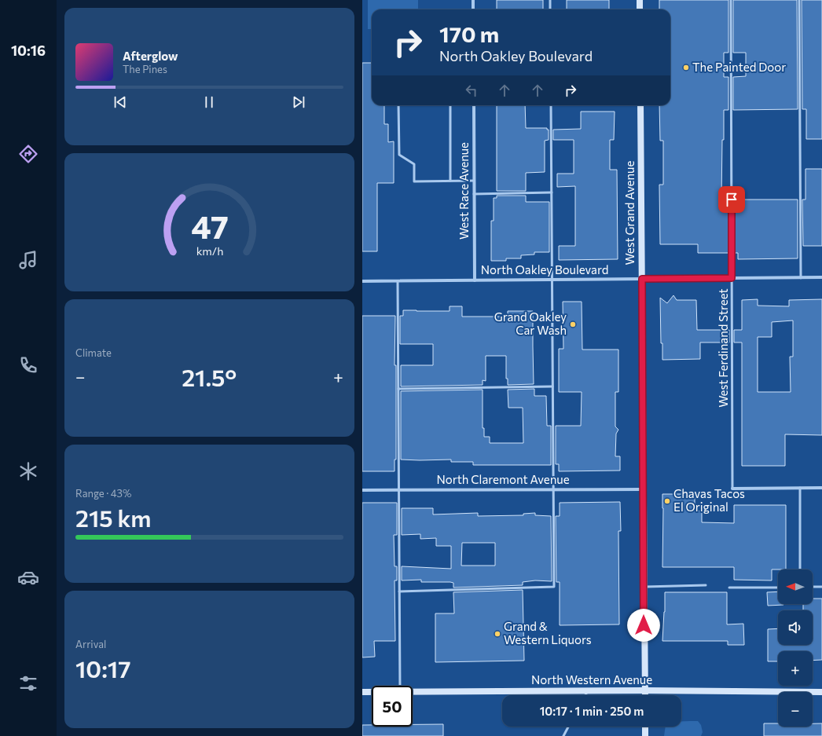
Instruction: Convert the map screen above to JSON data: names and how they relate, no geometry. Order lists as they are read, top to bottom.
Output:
{
  "streets": {
    "main road": ["West Grand Avenue", "North Western Avenue"],
    "street": ["West Race Avenue", "North Oakley Boulevard", "North Claremont Avenue"],
    "lane": ["West Ferdinand Street"]
  },
  "crossings": [
    ["West Race Avenue", "North Oakley Boulevard"],
    ["West Grand Avenue", "North Oakley Boulevard"],
    ["West Grand Avenue", "North Claremont Avenue"],
    ["West Grand Avenue", "North Western Avenue"],
    ["North Oakley Boulevard", "West Ferdinand Street"]
  ],
  "places": [
    "The Painted Door",
    "Grand Oakley Car Wash",
    "Chavas Tacos El Original",
    "Grand & Western Liquors"
  ],
  "north": "left",
  "page": {
    "tabs": "10:16",
    "turn": ["170 m", "North Oakley Boulevard"],
    "song": ["Afterglow", "The Pines"],
    "tile": [
      "Climate",
      ["Range · 43%", "215 km"],
      ["Arrival", "10:17"]
    ],
    "heat": ["−", "21.5°", "+"],
    "map_buttons": ["+", "−"],
    "limit": "50",
    "trip": "10:17 · 1 min · 250 m",
    "gauge": ["47", "km/h"]
  }
}
